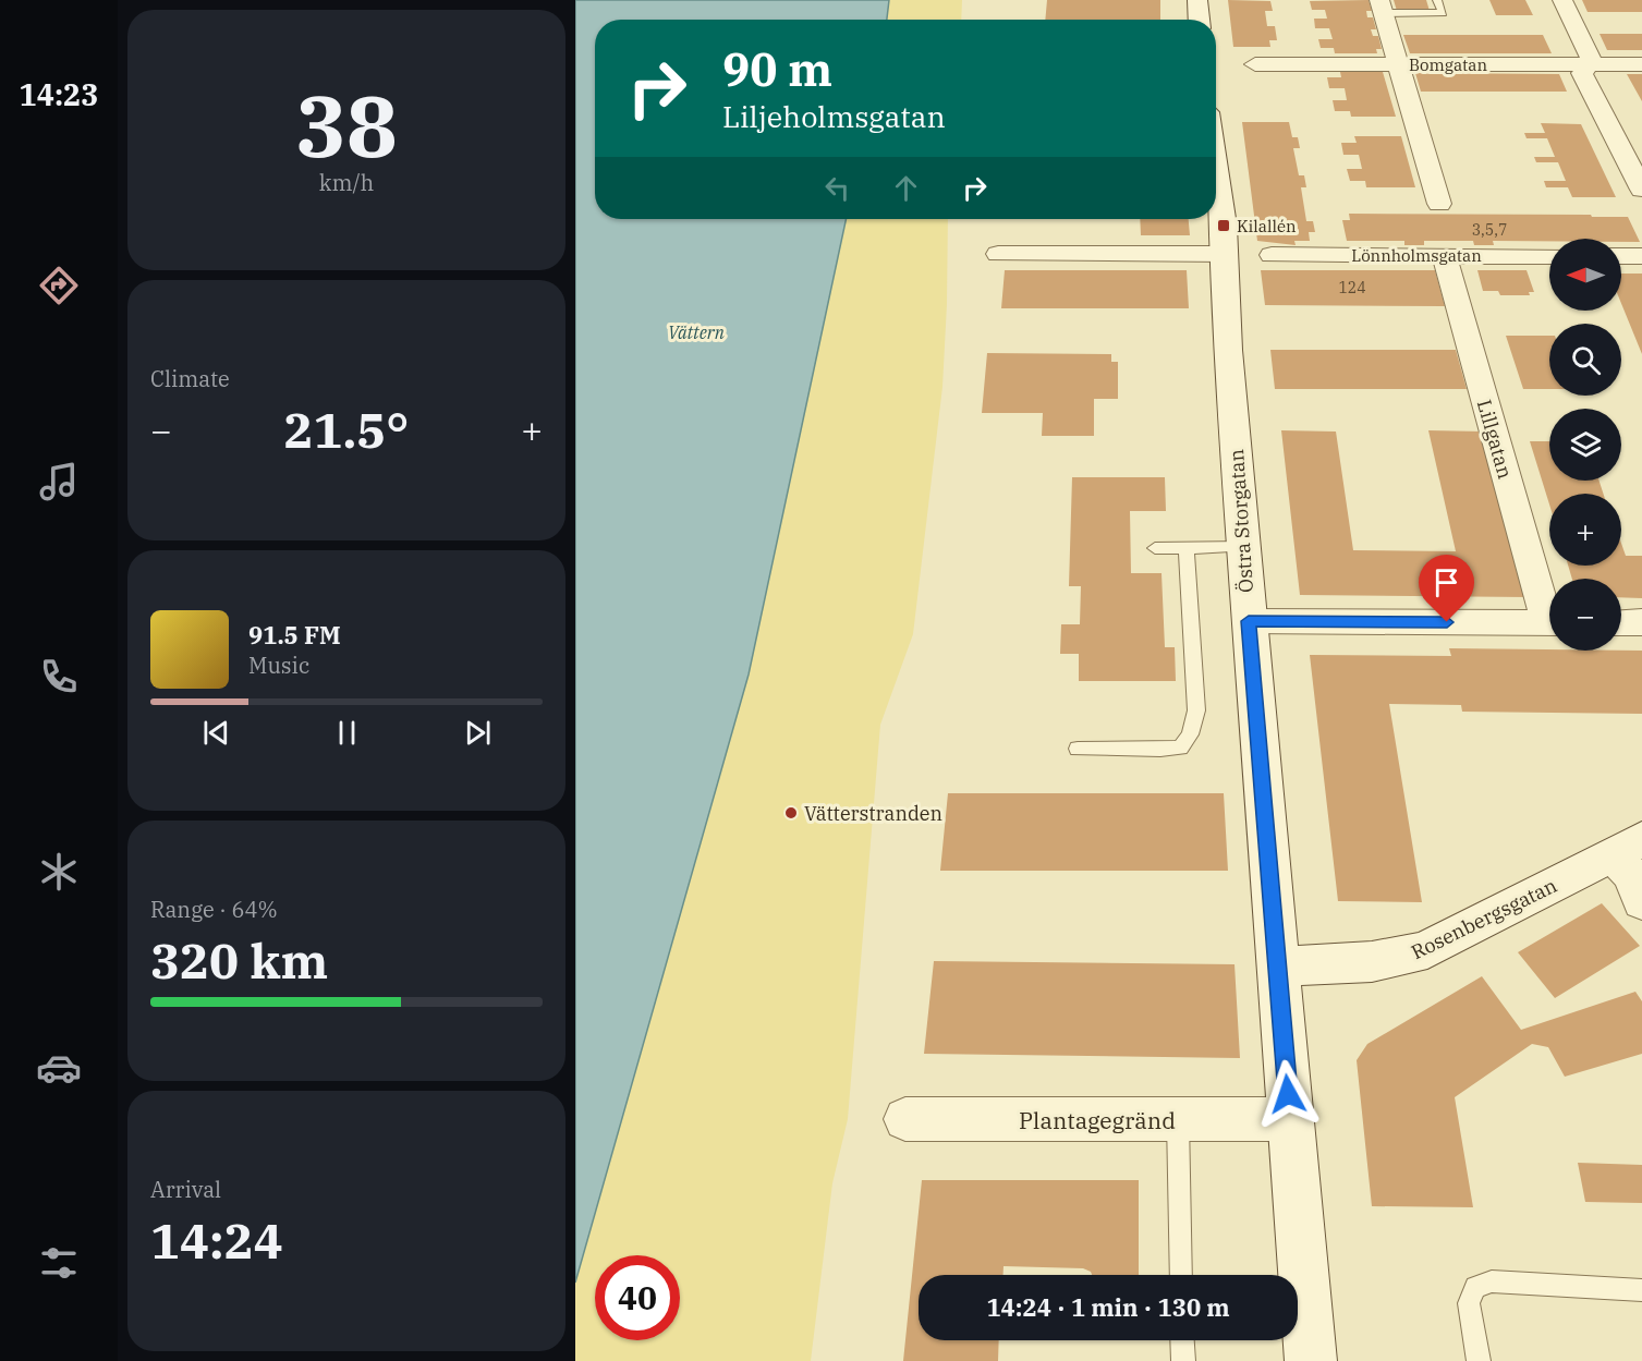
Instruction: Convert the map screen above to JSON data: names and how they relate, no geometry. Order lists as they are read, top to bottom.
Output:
{
  "streets": {
    "street": [
      "Bomgatan",
      "Lönnholmsgatan",
      "Lillgatan",
      "Östra Storgatan",
      "Rosenbergsgatan",
      "Plantagegränd"
    ]
  },
  "crossings": [
    ["Lönnholmsgatan", "Lillgatan"],
    ["Östra Storgatan", "Rosenbergsgatan"],
    ["Östra Storgatan", "Plantagegränd"]
  ],
  "water": ["Vättern"],
  "places": {
    "transit": ["Kilallén"],
    "other": ["Vätterstranden"]
  },
  "house_numbers": ["3,5,7", "124"],
  "north": "left",
  "page": {
    "tabs": "14:23",
    "tile": [
      ["38", "km/h"],
      "Climate",
      ["Range · 64%", "320 km"],
      ["Arrival", "14:24"]
    ],
    "turn": ["90 m", "Liljeholmsgatan"],
    "map_buttons": ["+", "−"],
    "heat": ["−", "21.5°", "+"],
    "song": ["91.5 FM", "Music"],
    "limit": "40",
    "trip": "14:24 · 1 min · 130 m"
  }
}
